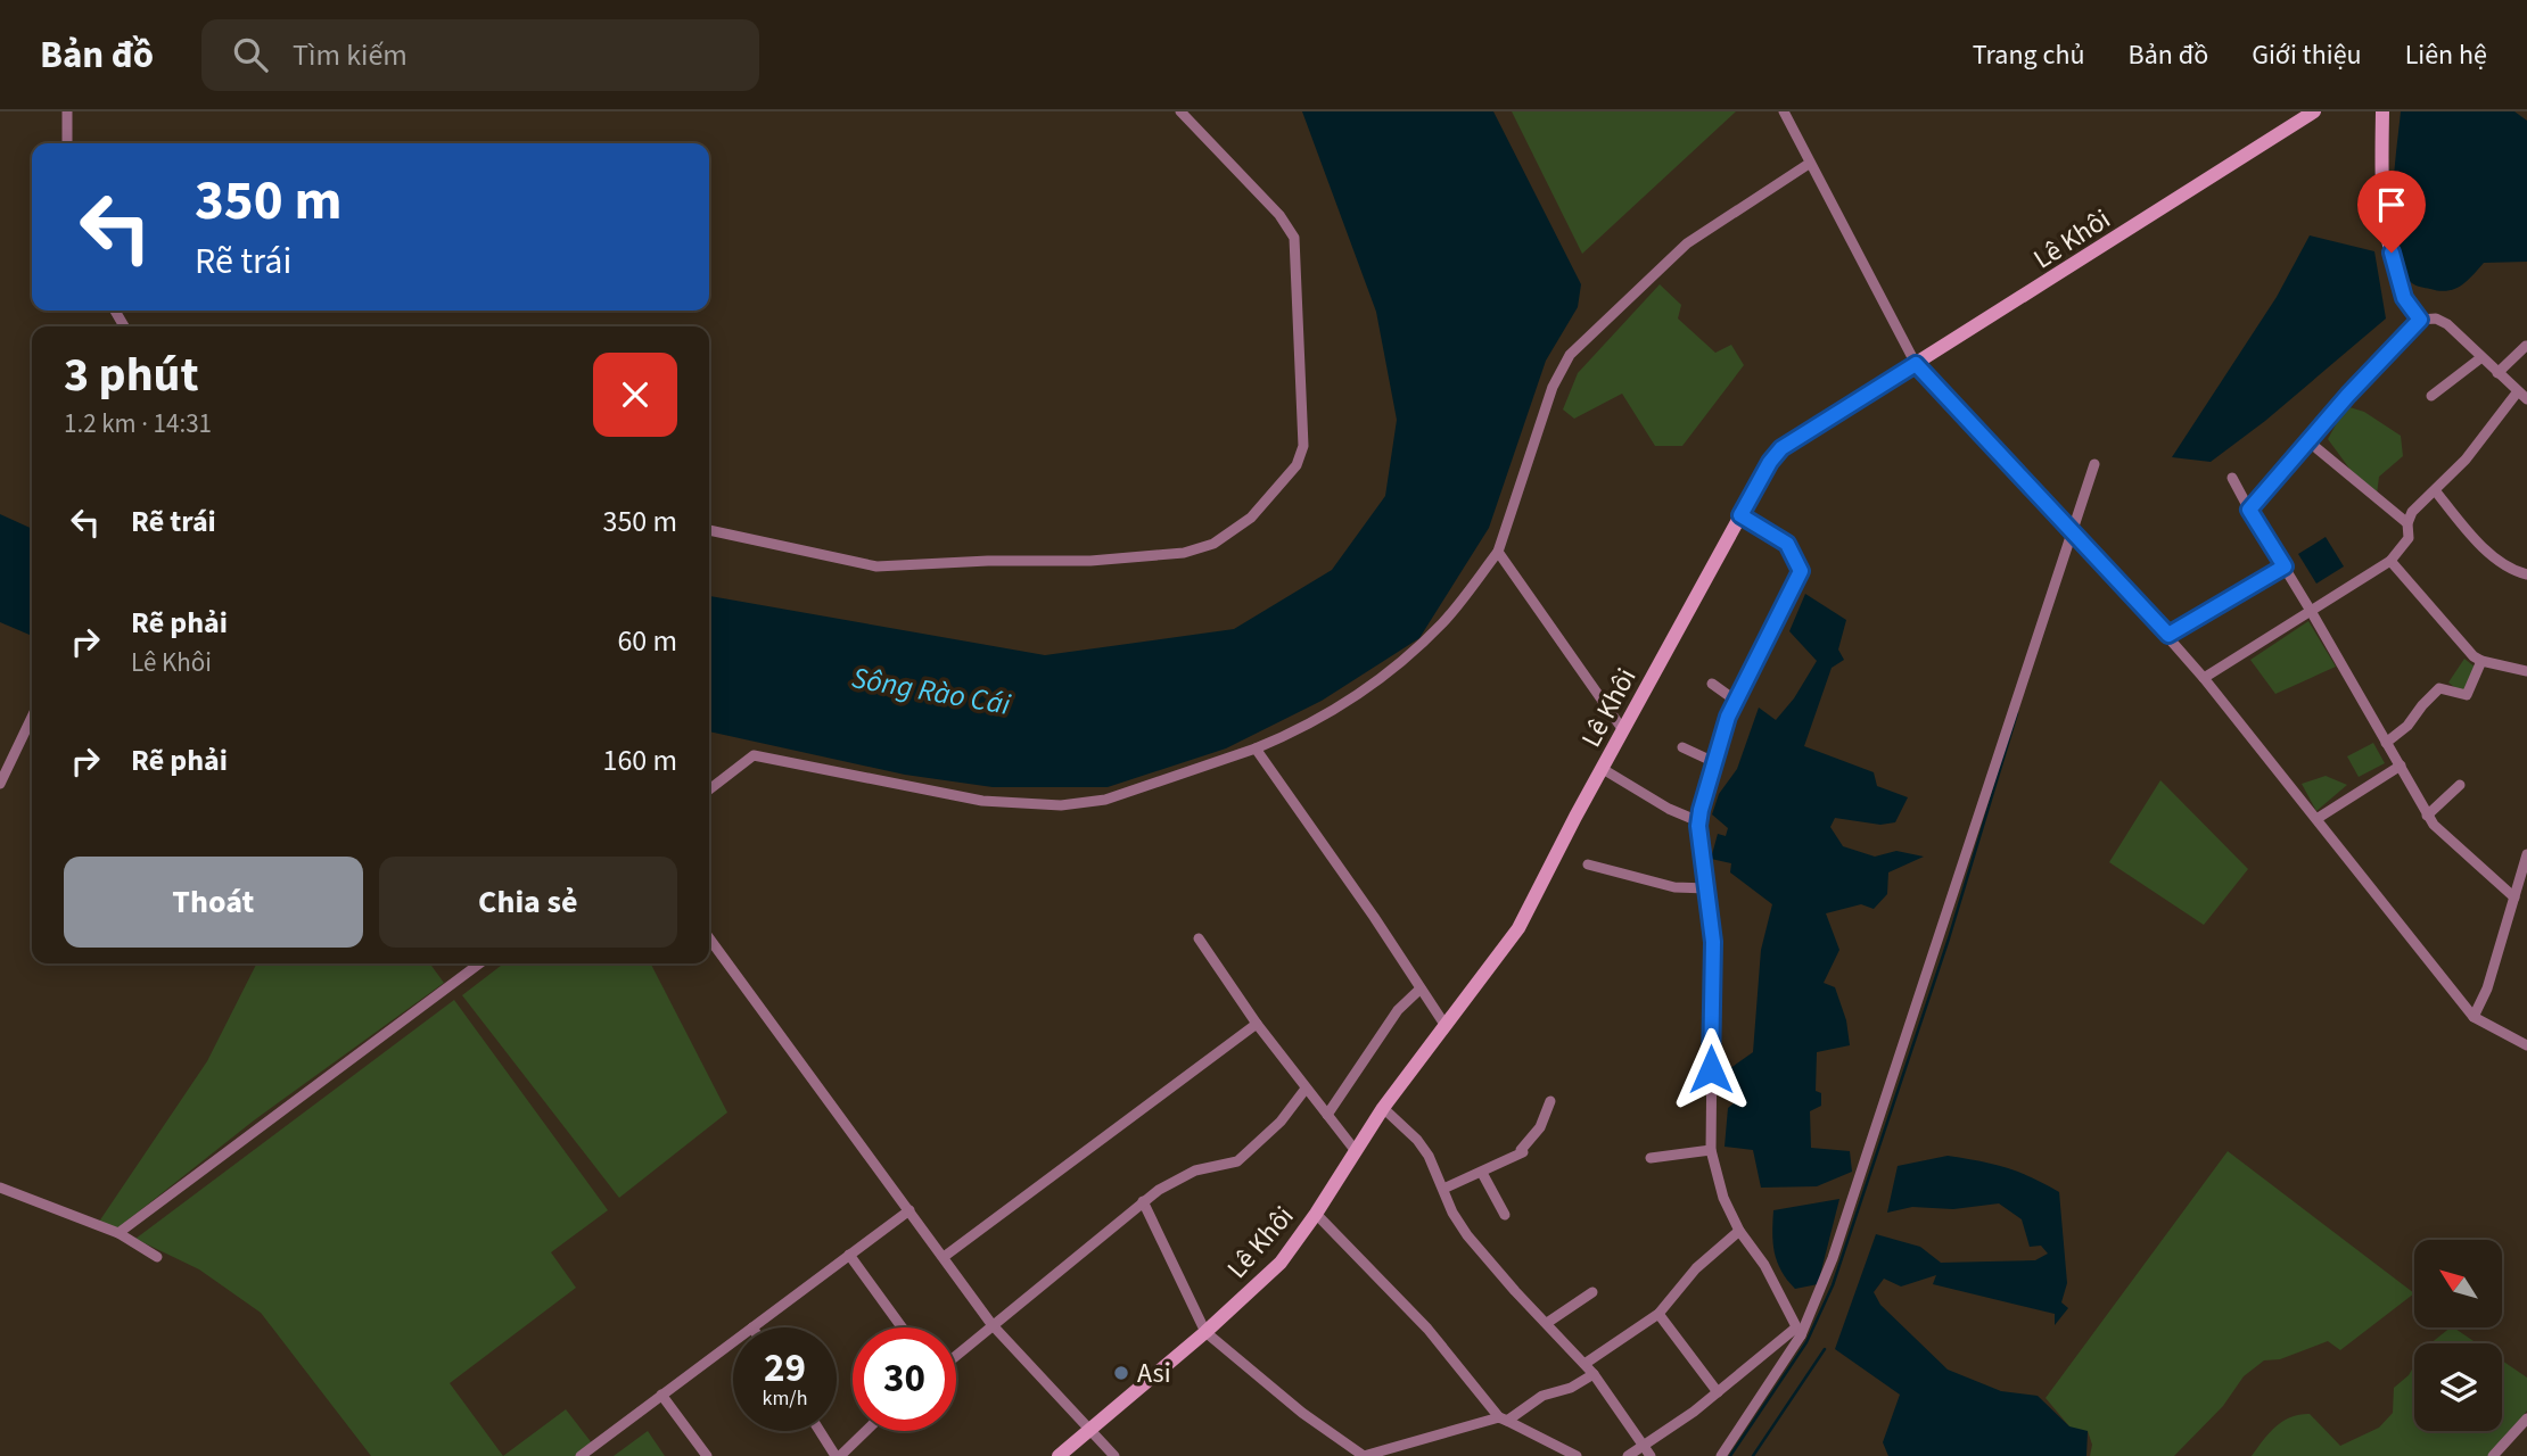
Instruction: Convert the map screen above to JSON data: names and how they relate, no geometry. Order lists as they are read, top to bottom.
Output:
{
  "streets": {
    "street": ["Lê Khôi"]
  },
  "water": ["Sông Rào Cái"],
  "places": ["Asi"],
  "north": "top left",
  "page": {
    "header": "Bản đồ",
    "search": "Tìm kiếm",
    "nav": [
      "Trang chủ",
      "Bản đồ",
      "Giới thiệu",
      "Liên hệ"
    ],
    "turn": ["350 m", "Rẽ trái"],
    "heading": ["3 phút", "1.2 km · 14:31"],
    "list": [
      {
        "name": "Rẽ trái",
        "value": "350 m"
      },
      {
        "name": "Rẽ phải",
        "note": "Lê Khôi",
        "value": "60 m"
      },
      {
        "name": "Rẽ phải",
        "value": "160 m"
      }
    ],
    "buttons": ["Thoát", "Chia sẻ"],
    "speed": "29 km/h",
    "limit": "30"
  }
}
